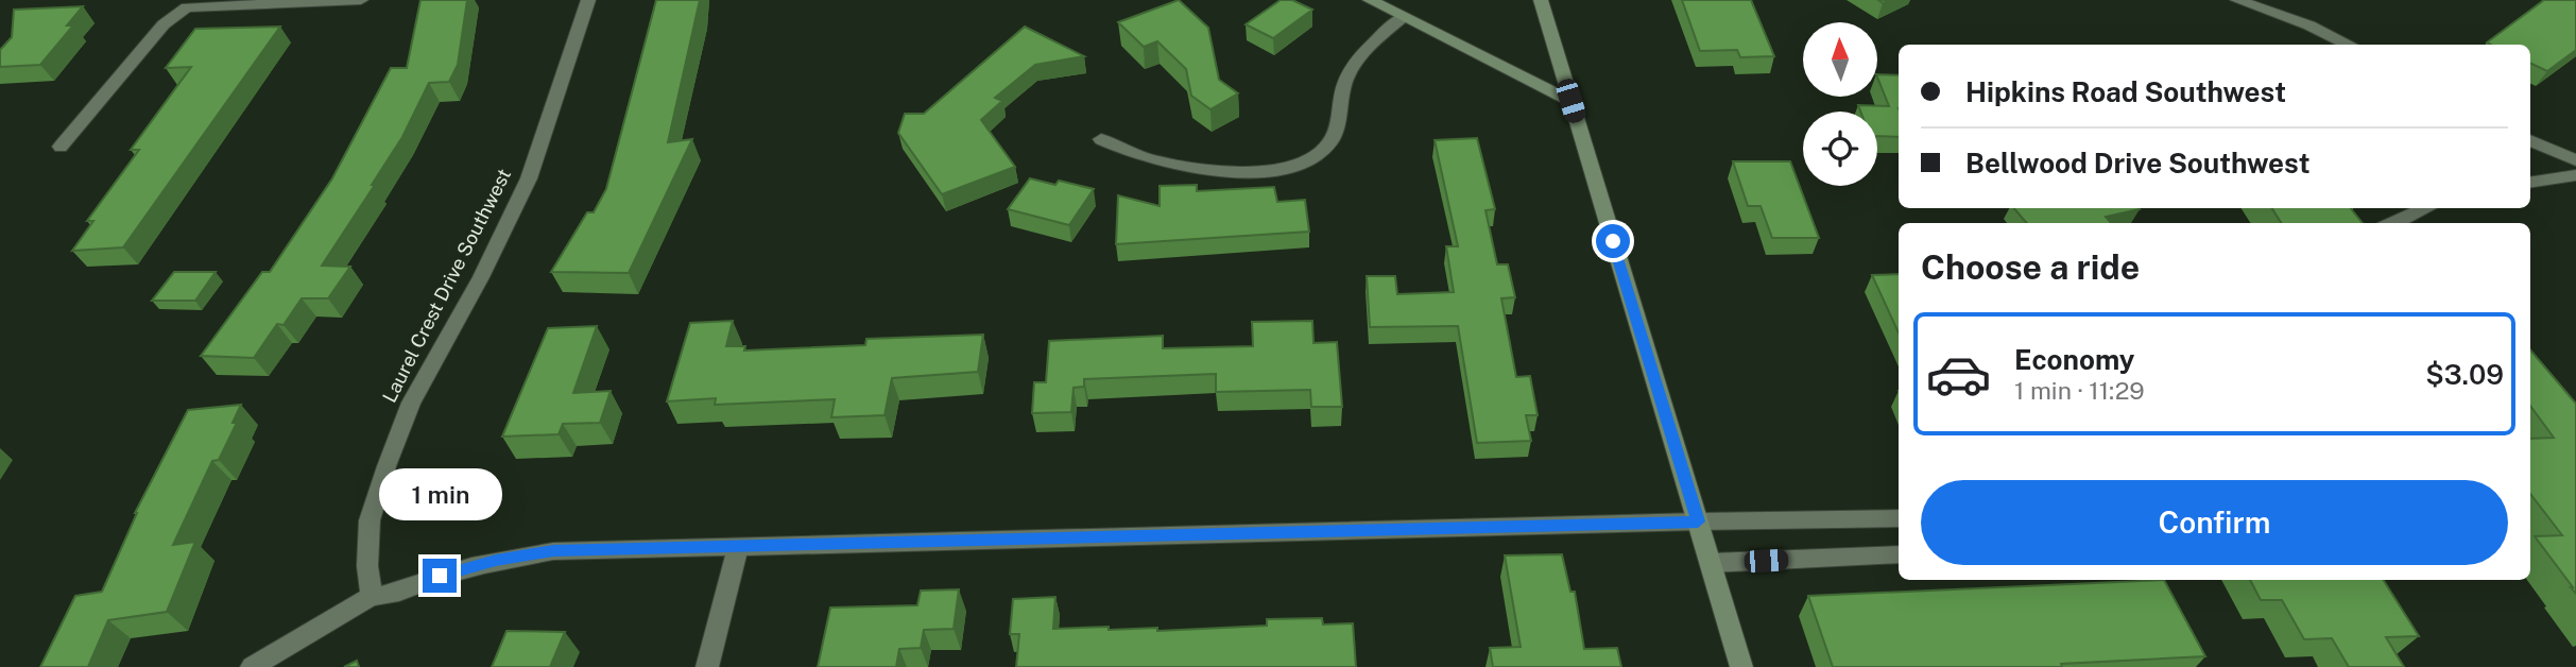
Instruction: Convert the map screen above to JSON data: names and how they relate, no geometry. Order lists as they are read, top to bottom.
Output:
{
  "streets": {
    "street": ["Laurel Crest Drive Southwest"]
  },
  "north": "top",
  "page": {
    "banner": ["Hipkins Road Southwest", "Bellwood Drive Southwest"],
    "heading": "Choose a ride",
    "list": [
      {
        "name": "Economy",
        "note": "1 min · 11:29",
        "value": "$3.09"
      }
    ],
    "buttons": "Confirm",
    "bubble": "1 min"
  }
}
